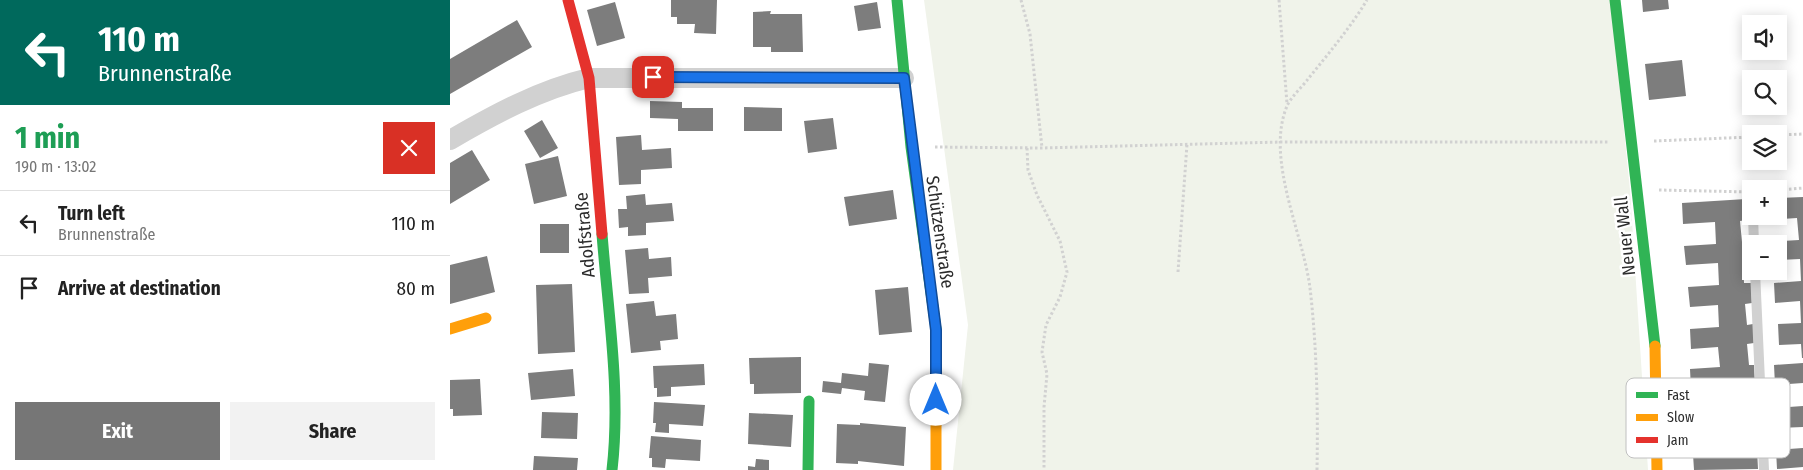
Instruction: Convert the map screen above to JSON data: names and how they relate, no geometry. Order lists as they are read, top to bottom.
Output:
{
  "streets": {
    "street": ["Schützenstraße", "Adolfstraße", "Neuer Wall"]
  },
  "legend": ["Fast", "Slow", "Jam"],
  "page": {
    "turn": ["110 m", "Brunnenstraße"],
    "map_buttons": ["+", "−"],
    "heading": ["1 min", "190 m · 13:02"],
    "list": [
      {
        "name": "Turn left",
        "note": "Brunnenstraße",
        "value": "110 m"
      },
      {
        "name": "Arrive at destination",
        "value": "80 m"
      }
    ],
    "buttons": ["Exit", "Share"]
  }
}
